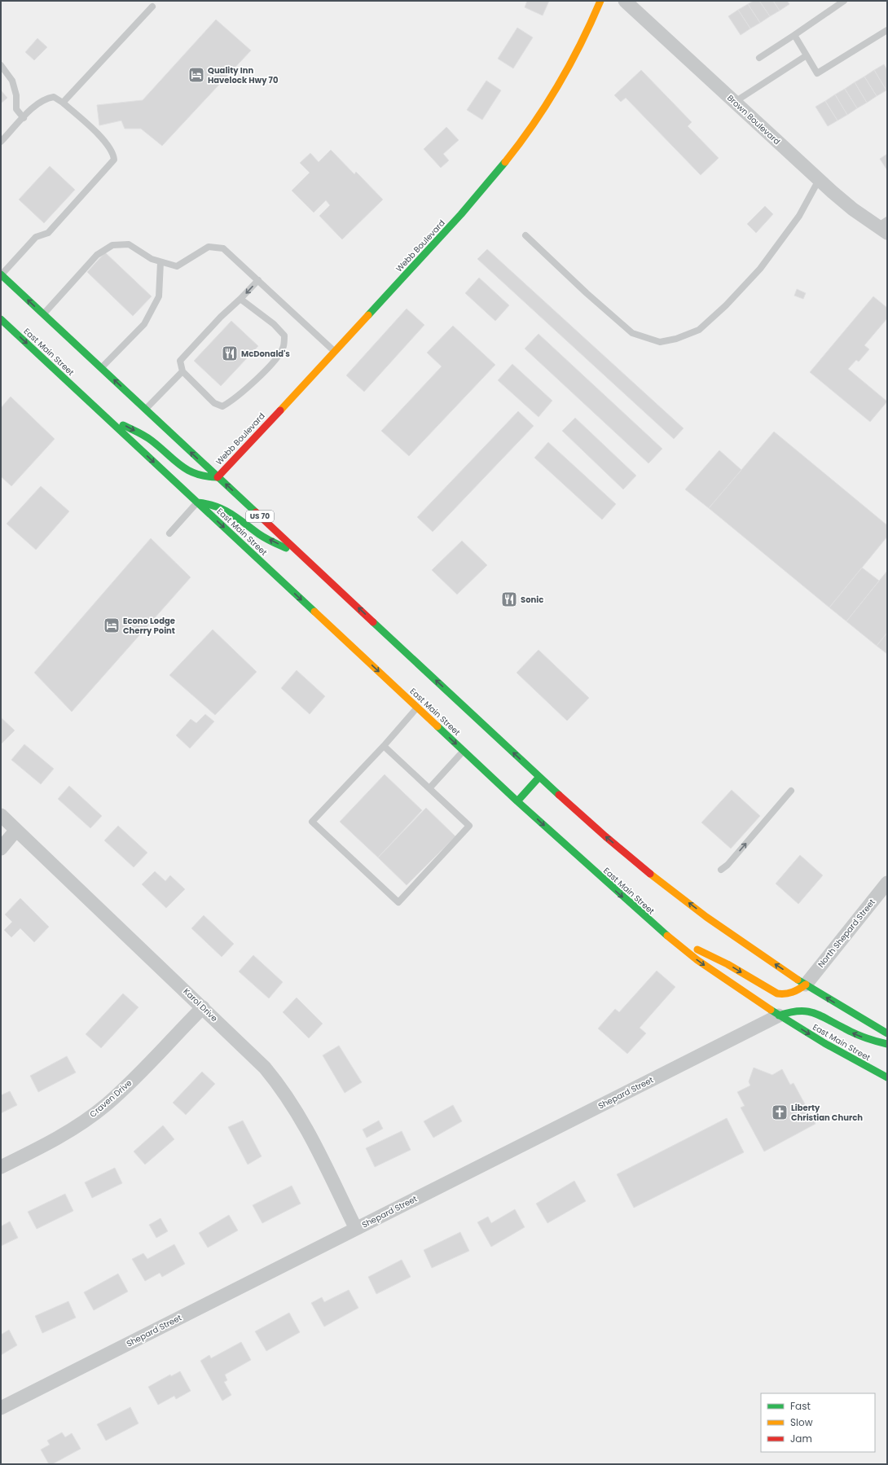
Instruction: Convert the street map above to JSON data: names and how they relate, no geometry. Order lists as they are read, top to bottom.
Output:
{
  "streets": {
    "main road": ["Webb Boulevard", "East Main Street", "US 70"],
    "street": [
      "Brown Boulevard",
      "North Shepard Street",
      "Karol Drive",
      "Shepard Street",
      "Craven Drive"
    ]
  },
  "crossings": [
    ["Webb Boulevard", "US 70"],
    ["East Main Street", "Shepard Street"],
    ["Karol Drive", "Shepard Street"],
    ["Karol Drive", "Craven Drive"]
  ],
  "places": {
    "hotel": ["Quality Inn Havelock Hwy 70", "Econo Lodge Cherry Point"],
    "restaurant": ["McDonald's", "Sonic"],
    "church": ["Liberty Christian Church"]
  },
  "legend": ["Fast", "Slow", "Jam"]
}
